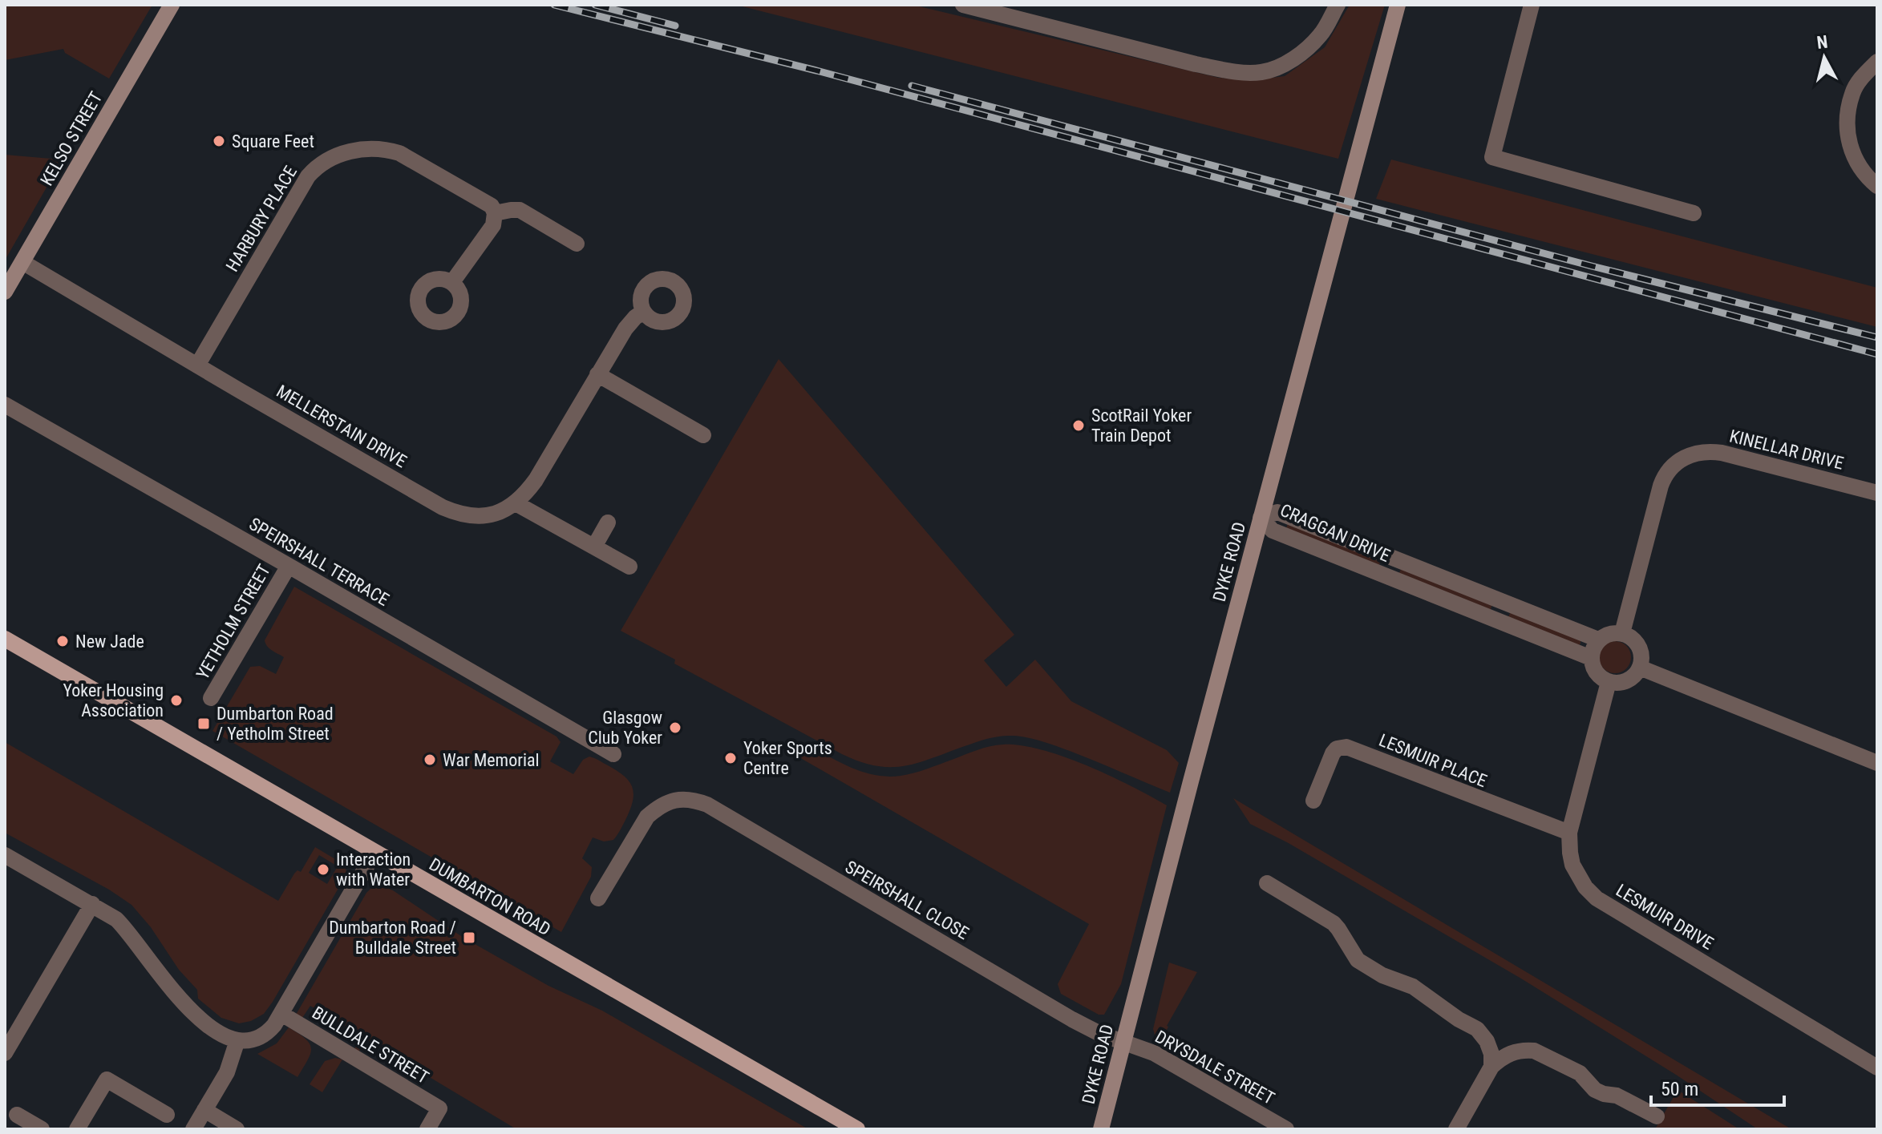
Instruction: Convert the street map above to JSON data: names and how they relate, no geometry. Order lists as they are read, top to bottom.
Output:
{
  "streets": {
    "main road": ["DUMBARTON ROAD"],
    "street": [
      "KELSO STREET",
      "HARBURY PLACE",
      "MELLERSTAIN DRIVE",
      "KINELLAR DRIVE",
      "CRAGGAN DRIVE",
      "SPEIRSHALL TERRACE",
      "DYKE ROAD",
      "YETHOLM STREET",
      "LESMUIR PLACE",
      "SPEIRSHALL CLOSE",
      "LESMUIR DRIVE",
      "BULLDALE STREET",
      "DRYSDALE STREET"
    ]
  },
  "crossings": [
    ["KELSO STREET", "MELLERSTAIN DRIVE"],
    ["HARBURY PLACE", "MELLERSTAIN DRIVE"],
    ["KINELLAR DRIVE", "CRAGGAN DRIVE"],
    ["KINELLAR DRIVE", "LESMUIR DRIVE"],
    ["CRAGGAN DRIVE", "DYKE ROAD"],
    ["CRAGGAN DRIVE", "LESMUIR DRIVE"],
    ["SPEIRSHALL TERRACE", "YETHOLM STREET"],
    ["DYKE ROAD", "SPEIRSHALL CLOSE"],
    ["DYKE ROAD", "DRYSDALE STREET"],
    ["LESMUIR PLACE", "LESMUIR DRIVE"],
    ["SPEIRSHALL CLOSE", "DRYSDALE STREET"]
  ],
  "places": {
    "other": [
      "Square Feet",
      "ScotRail Yoker Train Depot",
      "New Jade",
      "Yoker Housing Association",
      "Glasgow Club Yoker",
      "Yoker Sports Centre",
      "War Memorial",
      "Interaction with Water"
    ],
    "transit": ["Dumbarton Road / Yetholm Street", "Dumbarton Road / Bulldale Street"]
  },
  "scale_bar": "50 m",
  "north": "top"
}
